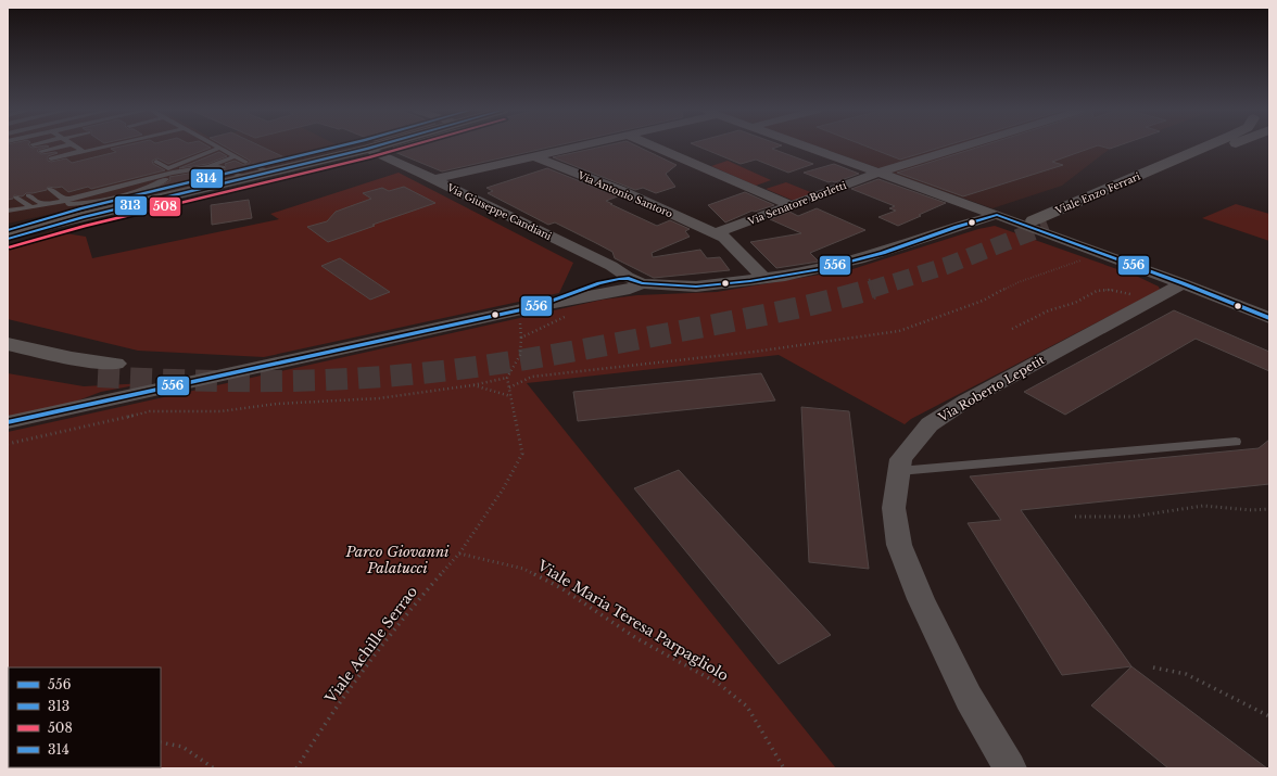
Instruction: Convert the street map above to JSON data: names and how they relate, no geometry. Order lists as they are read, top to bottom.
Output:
{
  "streets": {
    "main road": ["Viale Enzo Ferrari"],
    "street": [
      "Via Antonio Santoro",
      "Via Senatore Borletti",
      "Via Giuseppe Candiani",
      "Via Roberto Lepetit"
    ],
    "path": ["Viale Maria Teresa Parpagliolo", "Viale Achille Serrao"]
  },
  "crossings": [
    ["Via Antonio Santoro", "Via Senatore Borletti"],
    ["Viale Maria Teresa Parpagliolo", "Viale Achille Serrao"]
  ],
  "parks": ["Parco Giovanni Palatucci"],
  "lines": [
    "transit line 313",
    "transit line 508",
    "transit line 314",
    "transit line 556"
  ],
  "legend": [
    "556",
    "313",
    "508",
    "314"
  ]
}
